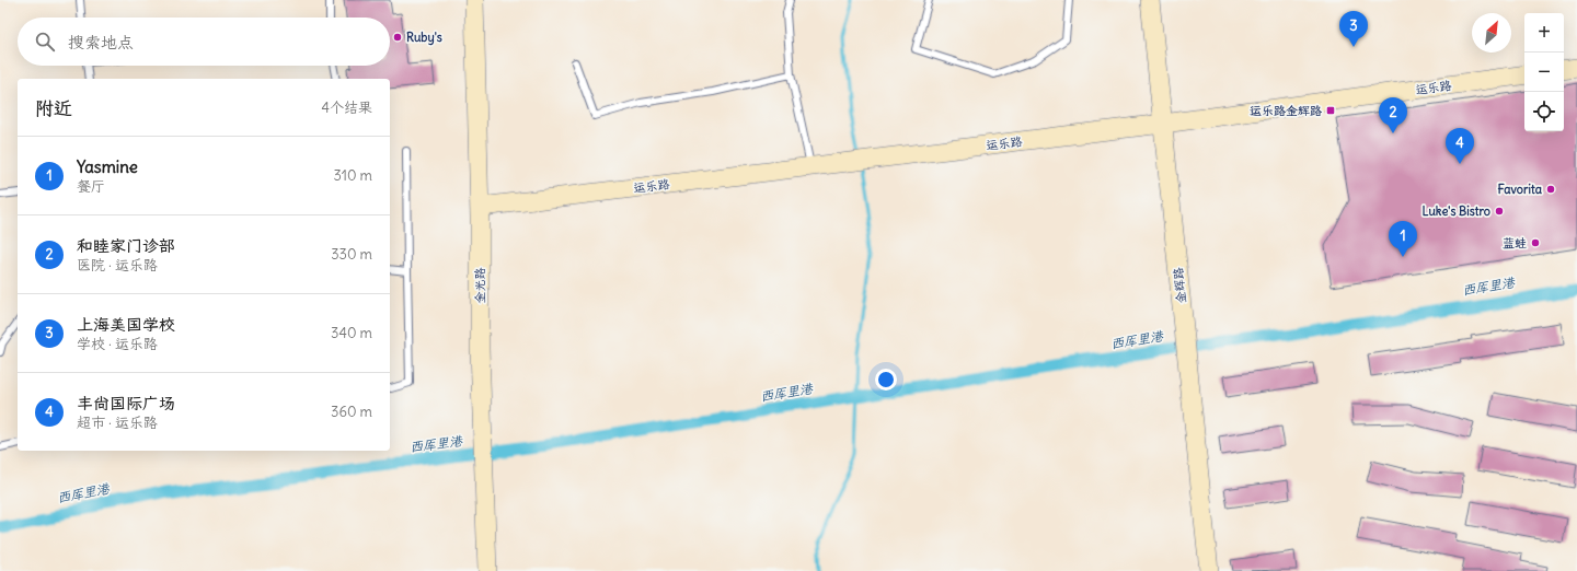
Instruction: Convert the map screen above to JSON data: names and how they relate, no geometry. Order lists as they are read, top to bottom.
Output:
{
  "streets": {
    "street": ["运乐路", "金光路", "金辉路"]
  },
  "crossings": [
    ["运乐路", "金光路"],
    ["运乐路", "金辉路"]
  ],
  "water": ["西厍里港"],
  "places": {
    "other": [
      "Ruby's",
      "Favorita",
      "Luke's Bistro",
      "蓝蛙"
    ],
    "transit": ["运乐路金辉路"]
  },
  "north": "top right",
  "page": {
    "pins": [
      "3",
      "2",
      "4",
      "1"
    ],
    "map_buttons": ["+", "−"],
    "search": "搜索地点",
    "heading": ["附近", "4个结果"],
    "list": [
      {
        "mark": "1",
        "name": "Yasmine",
        "note": "餐厅",
        "value": "310 m"
      },
      {
        "mark": "2",
        "name": "和睦家门诊部",
        "note": "医院 · 运乐路",
        "value": "330 m"
      },
      {
        "mark": "3",
        "name": "上海美国学校",
        "note": "学校 · 运乐路",
        "value": "340 m"
      },
      {
        "mark": "4",
        "name": "丰尚国际广场",
        "note": "超市 · 运乐路",
        "value": "360 m"
      }
    ]
  }
}
